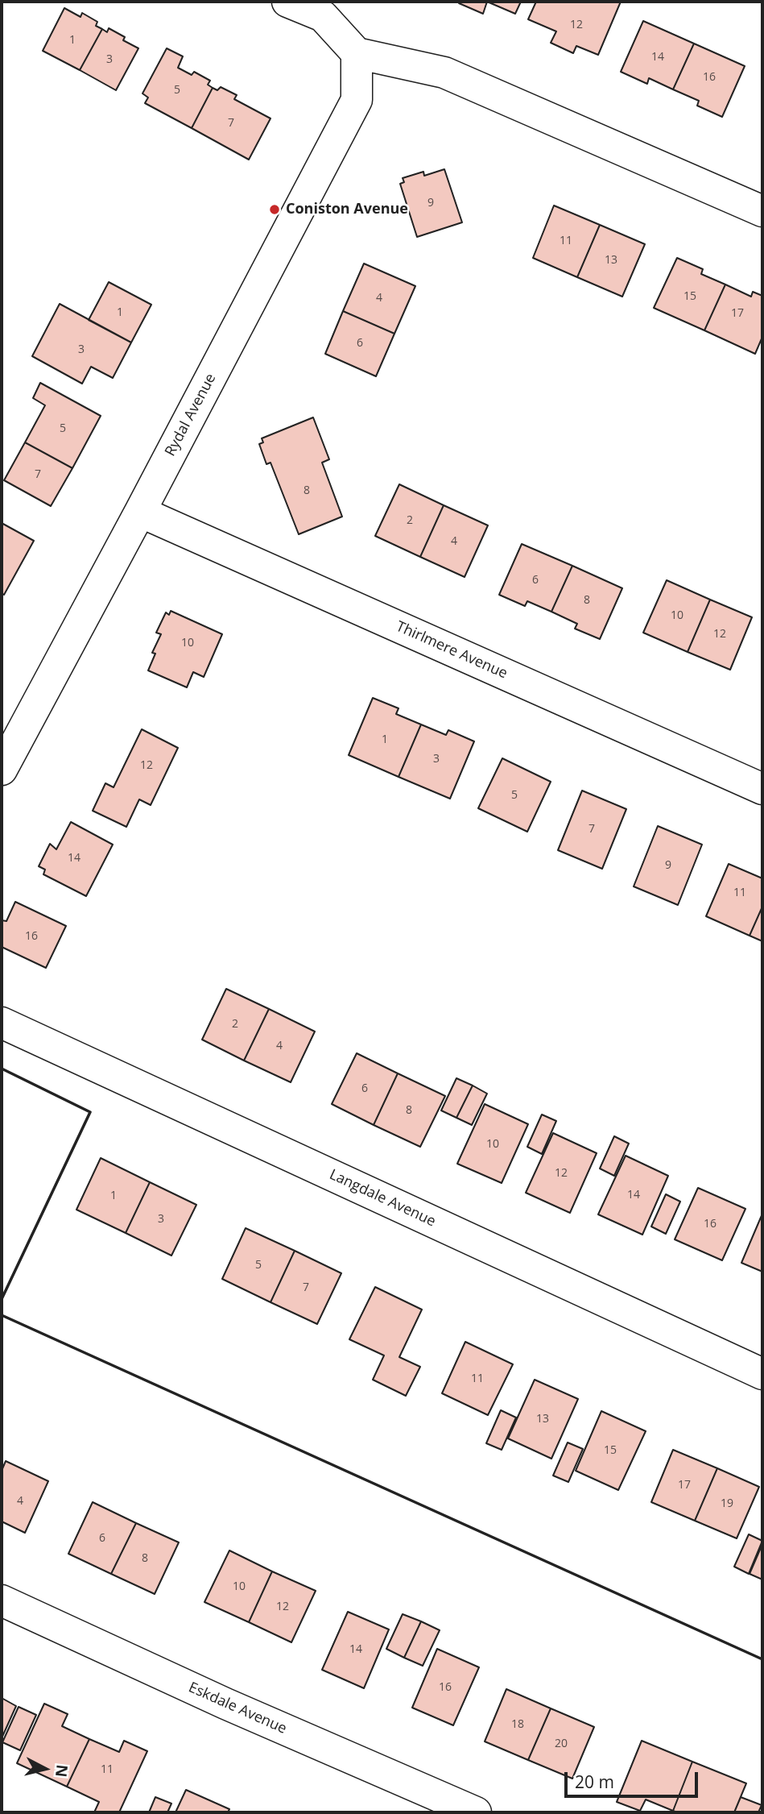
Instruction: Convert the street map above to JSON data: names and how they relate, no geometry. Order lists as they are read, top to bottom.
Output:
{
  "streets": {
    "street": [
      "Rydal Avenue",
      "Thirlmere Avenue",
      "Langdale Avenue",
      "Eskdale Avenue"
    ]
  },
  "crossings": [
    ["Rydal Avenue", "Thirlmere Avenue"]
  ],
  "places": ["Coniston Avenue"],
  "house_numbers": [
    "12",
    "1",
    "14",
    "3",
    "16",
    "5",
    "7",
    "9",
    "11",
    "13",
    "15",
    "4",
    "1",
    "17",
    "6",
    "3",
    "5",
    "7",
    "8",
    "2",
    "4",
    "6",
    "8",
    "10",
    "12",
    "10",
    "1",
    "3",
    "12",
    "5",
    "7",
    "14",
    "9",
    "11",
    "16",
    "2",
    "4",
    "6",
    "8",
    "10",
    "12",
    "14",
    "1",
    "3",
    "16",
    "5",
    "7",
    "11",
    "13",
    "15",
    "17",
    "4",
    "19",
    "6",
    "8",
    "10",
    "12",
    "14",
    "16",
    "18",
    "20",
    "11"
  ],
  "scale_bar": "20 m",
  "north": "right"
}
